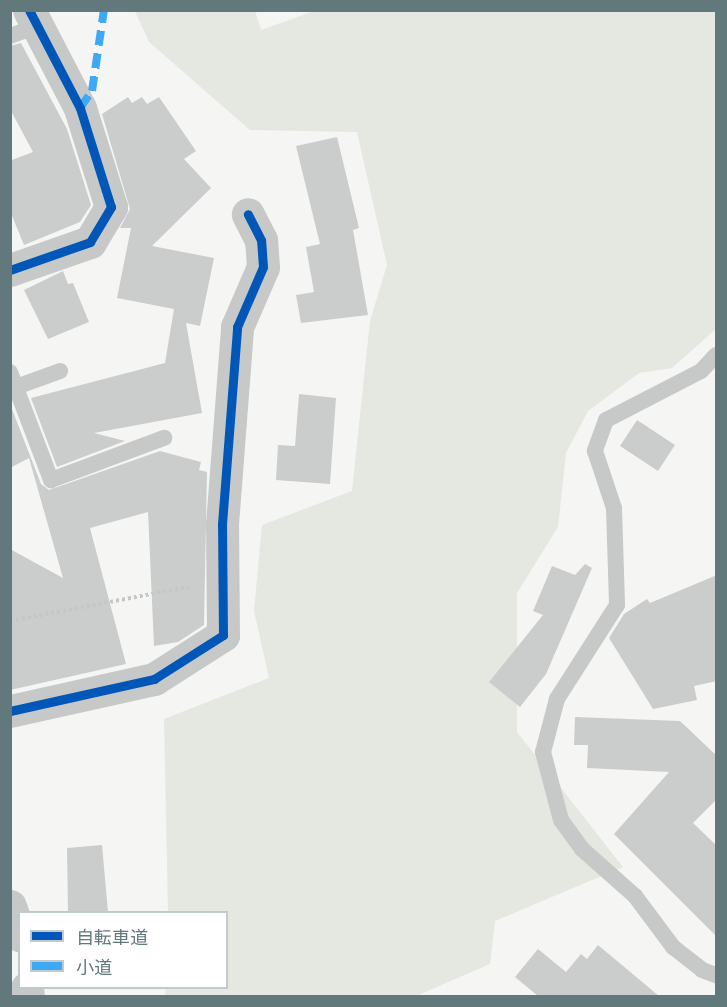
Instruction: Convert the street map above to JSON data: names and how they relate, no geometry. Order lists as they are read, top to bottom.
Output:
{
  "legend": ["自転車道", "小道"]
}
